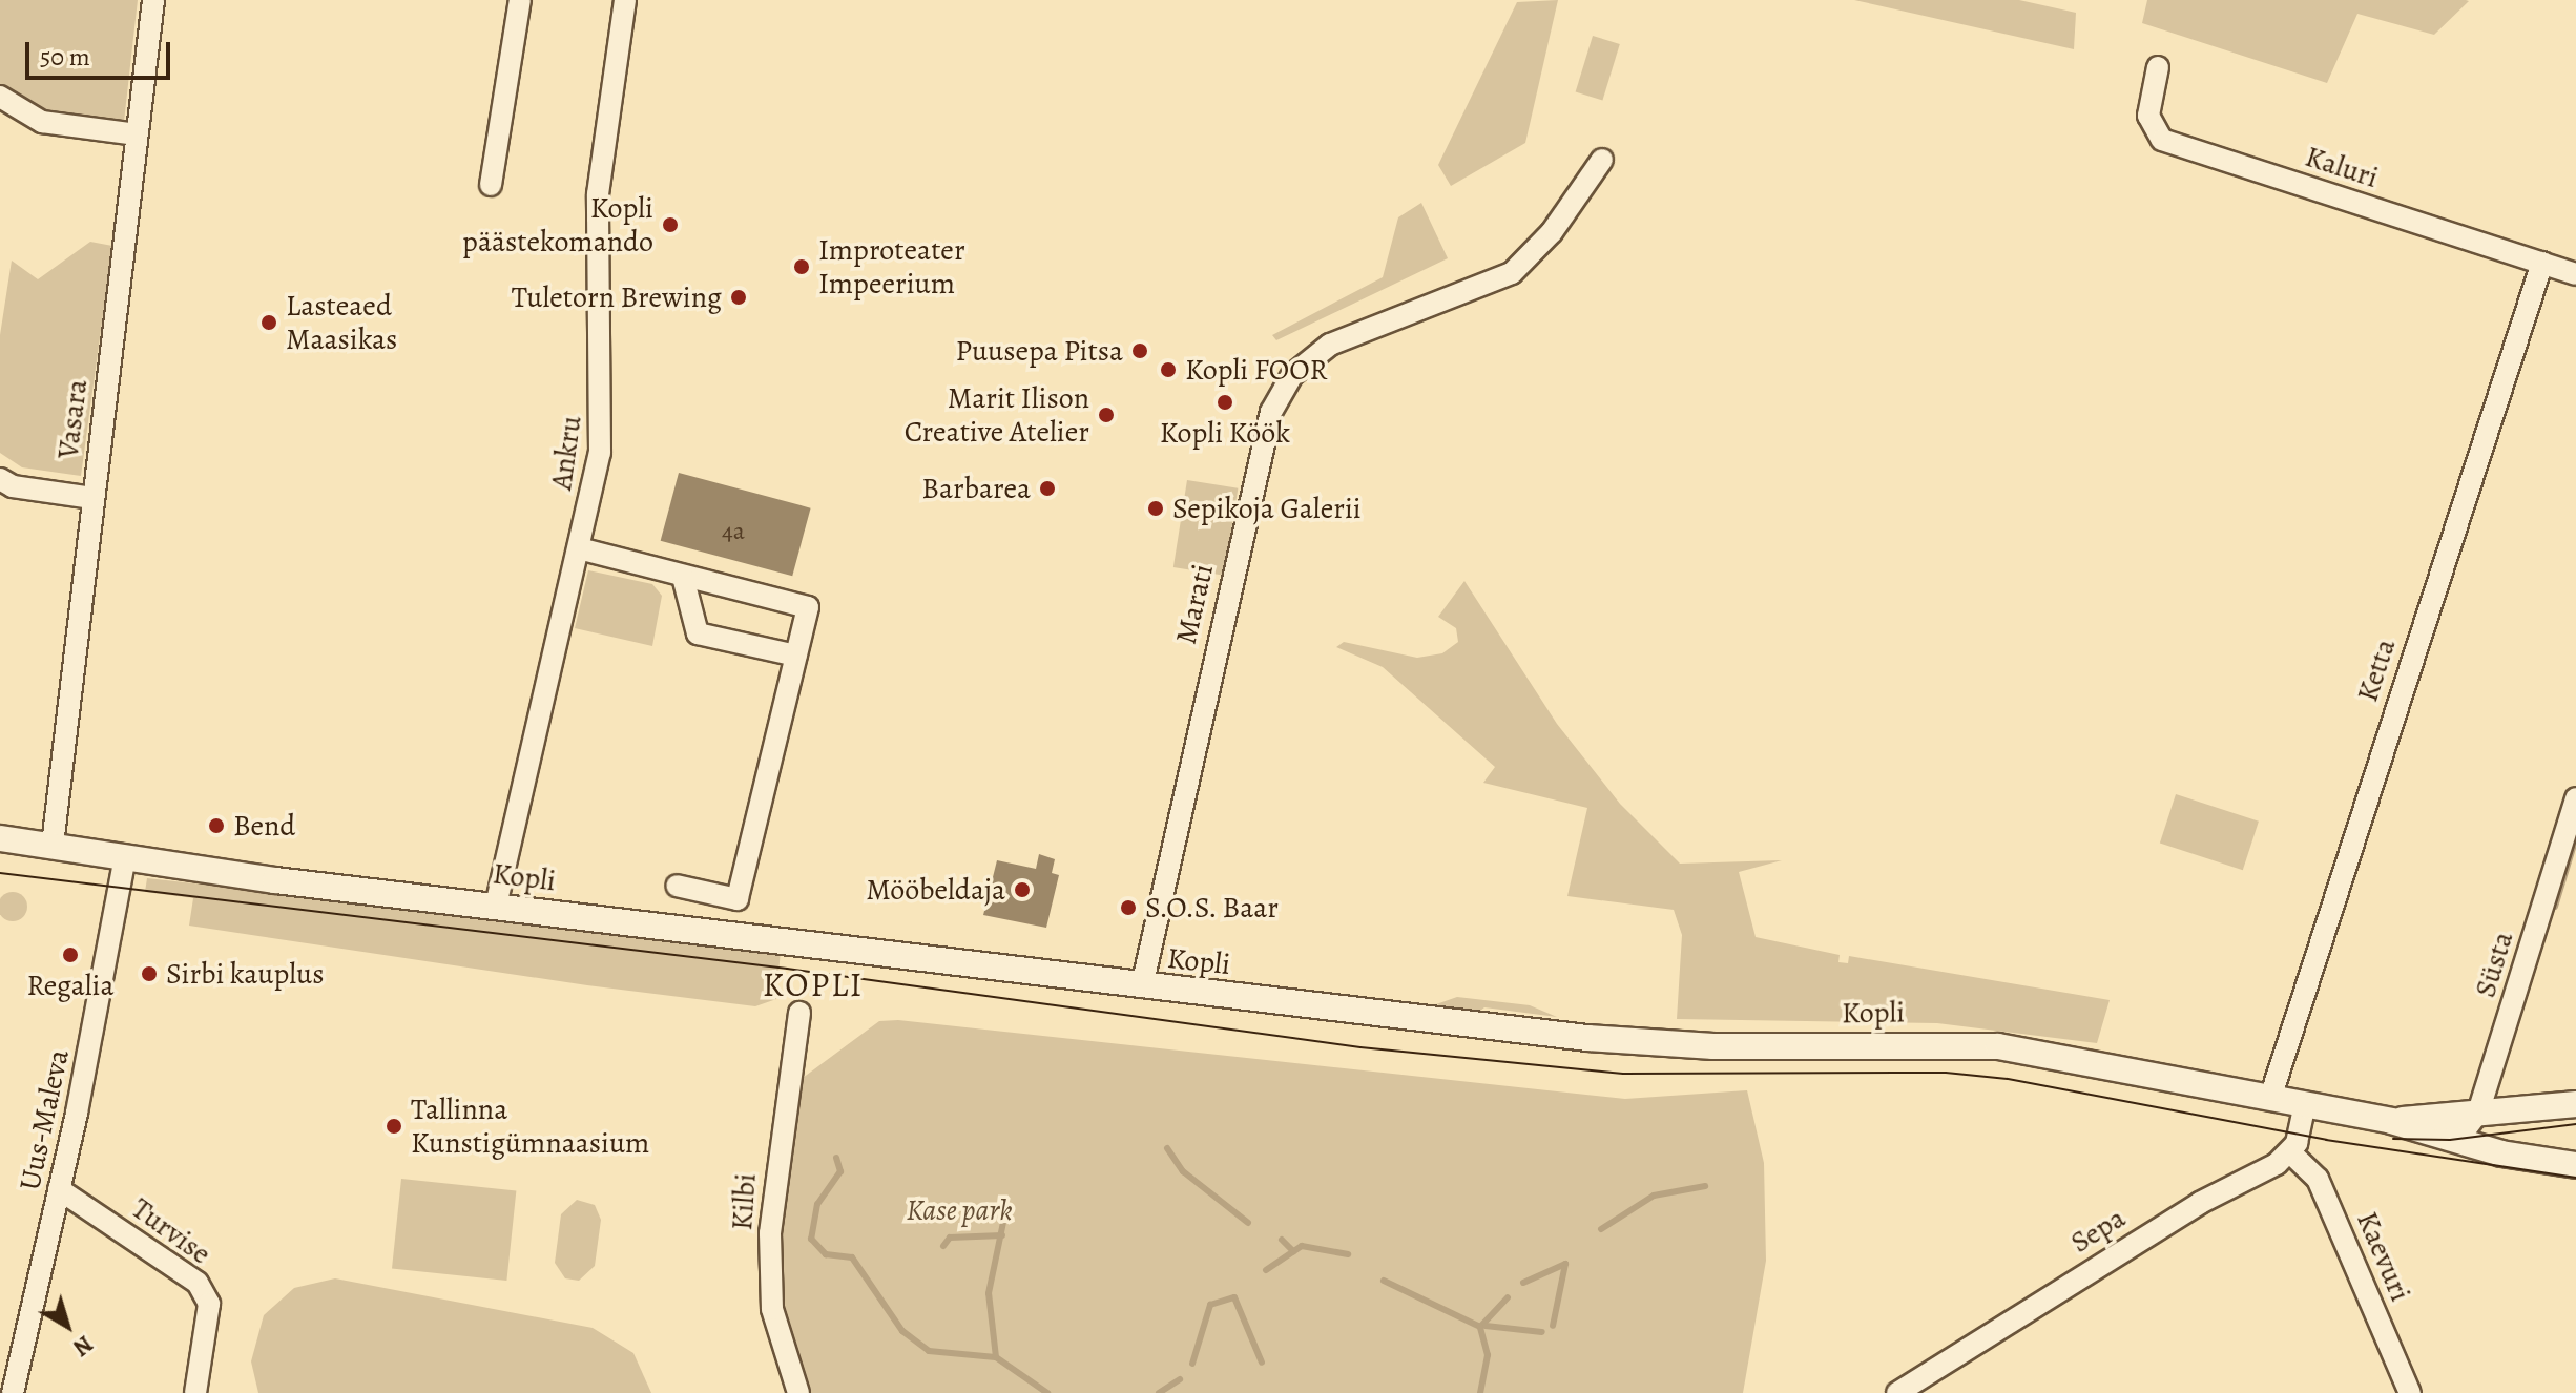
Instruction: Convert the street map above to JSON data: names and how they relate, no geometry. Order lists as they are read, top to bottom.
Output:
{
  "streets": {
    "street": [
      "Kaluri",
      "Vasara",
      "Ankru",
      "Marati",
      "Ketta",
      "Kopli",
      "Süsta",
      "Uus-Maleva",
      "Kilbi",
      "Sepa",
      "Turvise",
      "Kaevuri"
    ]
  },
  "crossings": [
    ["Kaluri", "Ketta"],
    ["Vasara", "Kopli"],
    ["Ankru", "Kopli"],
    ["Marati", "Kopli"],
    ["Ketta", "Kopli"],
    ["Kopli", "Süsta"],
    ["Kopli", "Uus-Maleva"],
    ["Uus-Maleva", "Turvise"],
    ["Sepa", "Kaevuri"]
  ],
  "districts": ["KOPLI"],
  "parks": ["Kase park"],
  "places": [
    "Kopli päästekomando",
    "Improteater Impeerium",
    "Tuletorn Brewing",
    "Lasteaed Maasikas",
    "Puusepa Pitsa",
    "Kopli FOOR",
    "Kopli Köök",
    "Marit Ilison Creative Atelier",
    "Barbarea",
    "Sepikoja Galerii",
    "Bend",
    "Mööbeldaja",
    "S.O.S. Baar",
    "Regalia",
    "Sirbi kauplus",
    "Tallinna Kunstigümnaasium"
  ],
  "house_numbers": ["4a"],
  "scale_bar": "50 m",
  "north": "bottom right"
}
